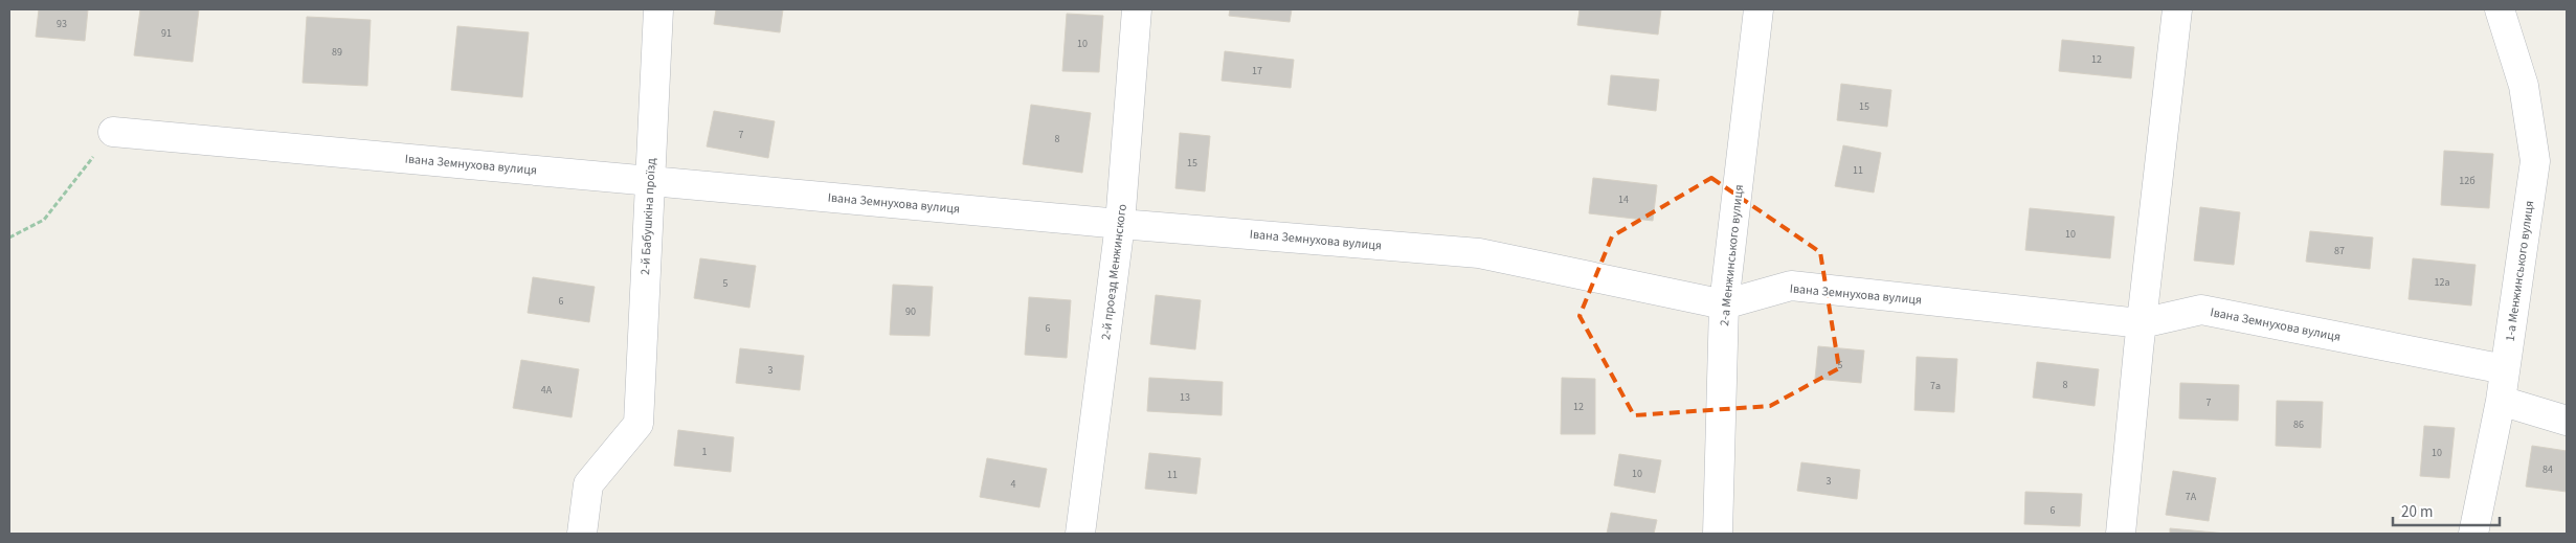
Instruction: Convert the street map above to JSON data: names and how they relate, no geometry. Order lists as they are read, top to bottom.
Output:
{
  "streets": {
    "street": [
      "Івана Земнухова вулиця",
      "2-й Бабушкіна проїзд",
      "2-а Менжинського вулиця",
      "1-а Менжинського вулиця",
      "2-й проезд Менжинского"
    ]
  },
  "crossings": [
    ["Івана Земнухова вулиця", "2-й Бабушкіна проїзд"],
    ["Івана Земнухова вулиця", "2-а Менжинського вулиця"],
    ["Івана Земнухова вулиця", "1-а Менжинського вулиця"],
    ["Івана Земнухова вулиця", "2-й проезд Менжинского"]
  ],
  "house_numbers": [
    "93",
    "91",
    "10",
    "89",
    "12",
    "17",
    "15",
    "7",
    "8",
    "15",
    "11",
    "12б",
    "14",
    "10",
    "87",
    "12а",
    "5",
    "6",
    "90",
    "6",
    "5",
    "3",
    "8",
    "7а",
    "4А",
    "13",
    "7",
    "12",
    "86",
    "1",
    "10",
    "84",
    "10",
    "11",
    "3",
    "4",
    "7А",
    "6"
  ],
  "scale_bar": "20 m"
}
